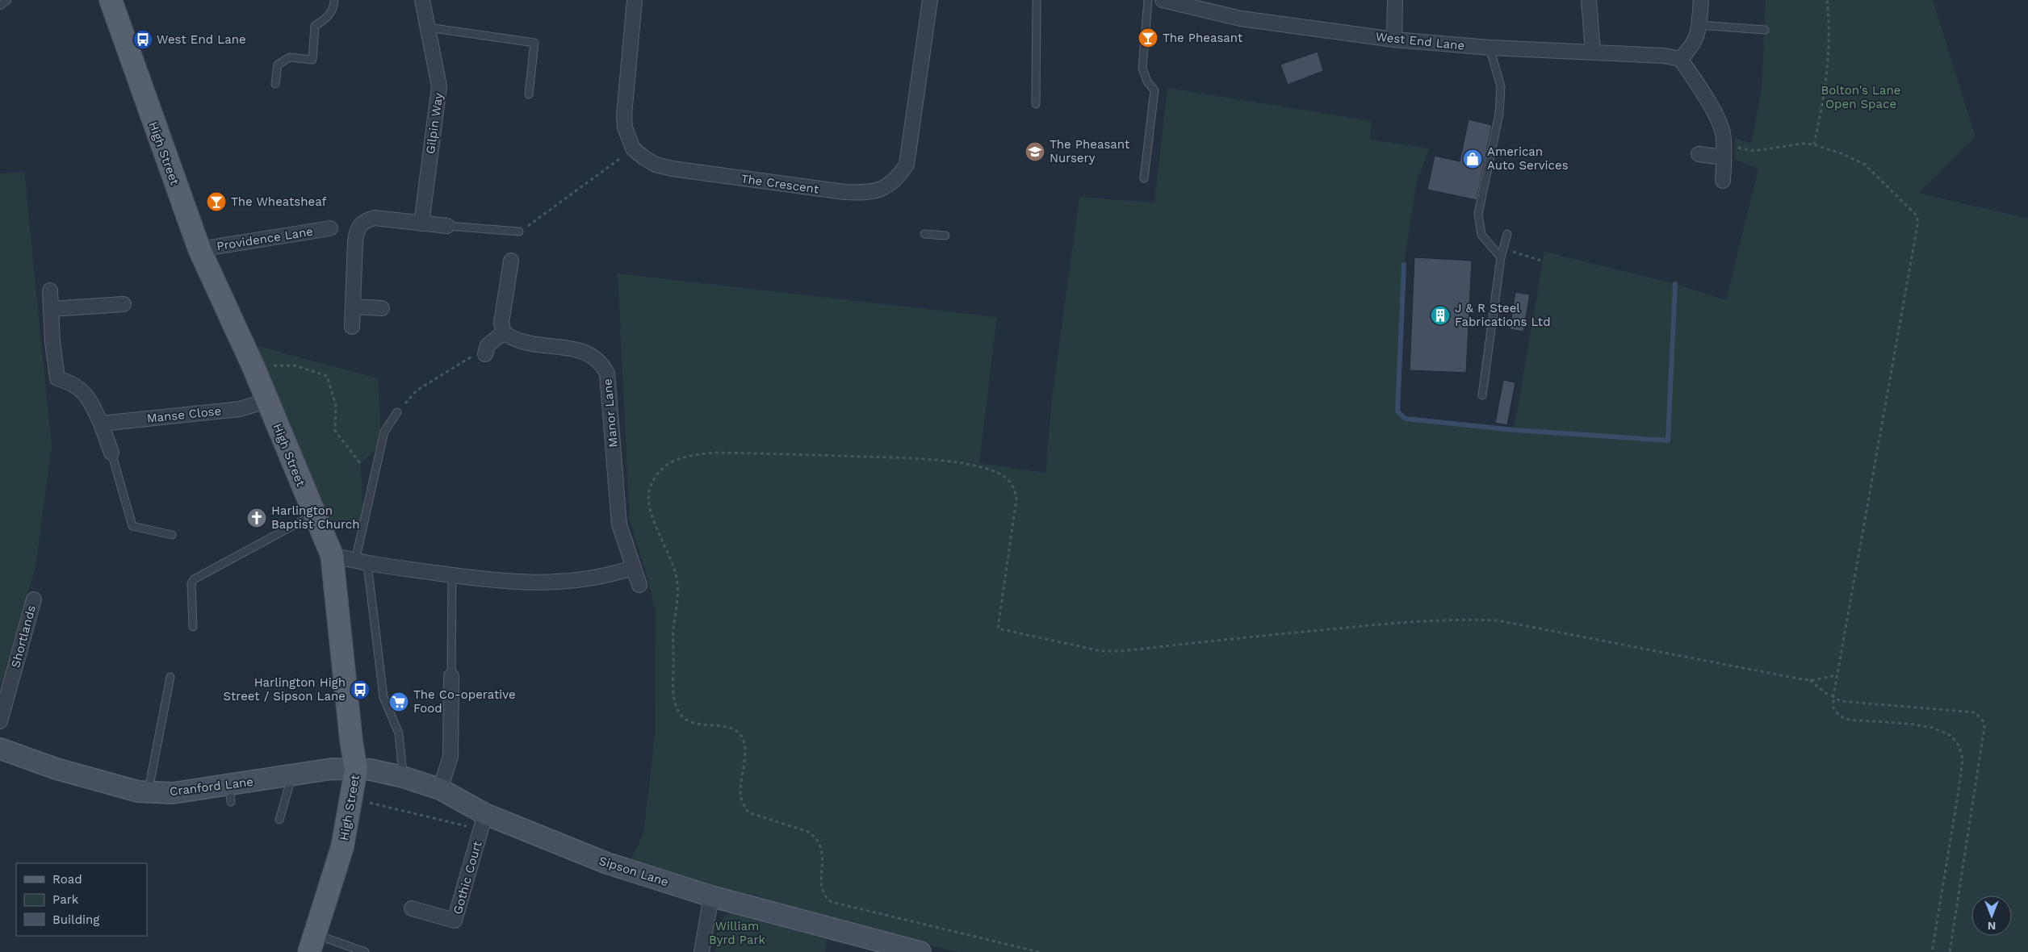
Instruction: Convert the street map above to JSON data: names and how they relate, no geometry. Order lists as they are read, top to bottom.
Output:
{
  "streets": {
    "main road": ["High Street"],
    "street": [
      "West End Lane",
      "Gilpin Way",
      "The Crescent",
      "Providence Lane",
      "Manor Lane",
      "Manse Close",
      "Shortlands",
      "Cranford Lane",
      "Sipson Lane",
      "Gothic Court"
    ]
  },
  "crossings": [
    ["High Street", "Providence Lane"],
    ["High Street", "Manse Close"],
    ["High Street", "Cranford Lane"],
    ["High Street", "Sipson Lane"],
    ["Cranford Lane", "Sipson Lane"],
    ["Sipson Lane", "Gothic Court"]
  ],
  "parks": ["Bolton's Lane Open Space", "William Byrd Park"],
  "places": {
    "bar": ["The Pheasant", "The Wheatsheaf"],
    "bus stop": ["West End Lane", "Harlington High Street / Sipson Lane"],
    "school or university": ["The Pheasant Nursery"],
    "shop": ["American Auto Services"],
    "building": ["J & R Steel Fabrications Ltd"],
    "church": ["Harlington Baptist Church"],
    "supermarket": ["The Co-operative Food"]
  },
  "legend": ["Road", "Park", "Building"],
  "north": "bottom"
}
